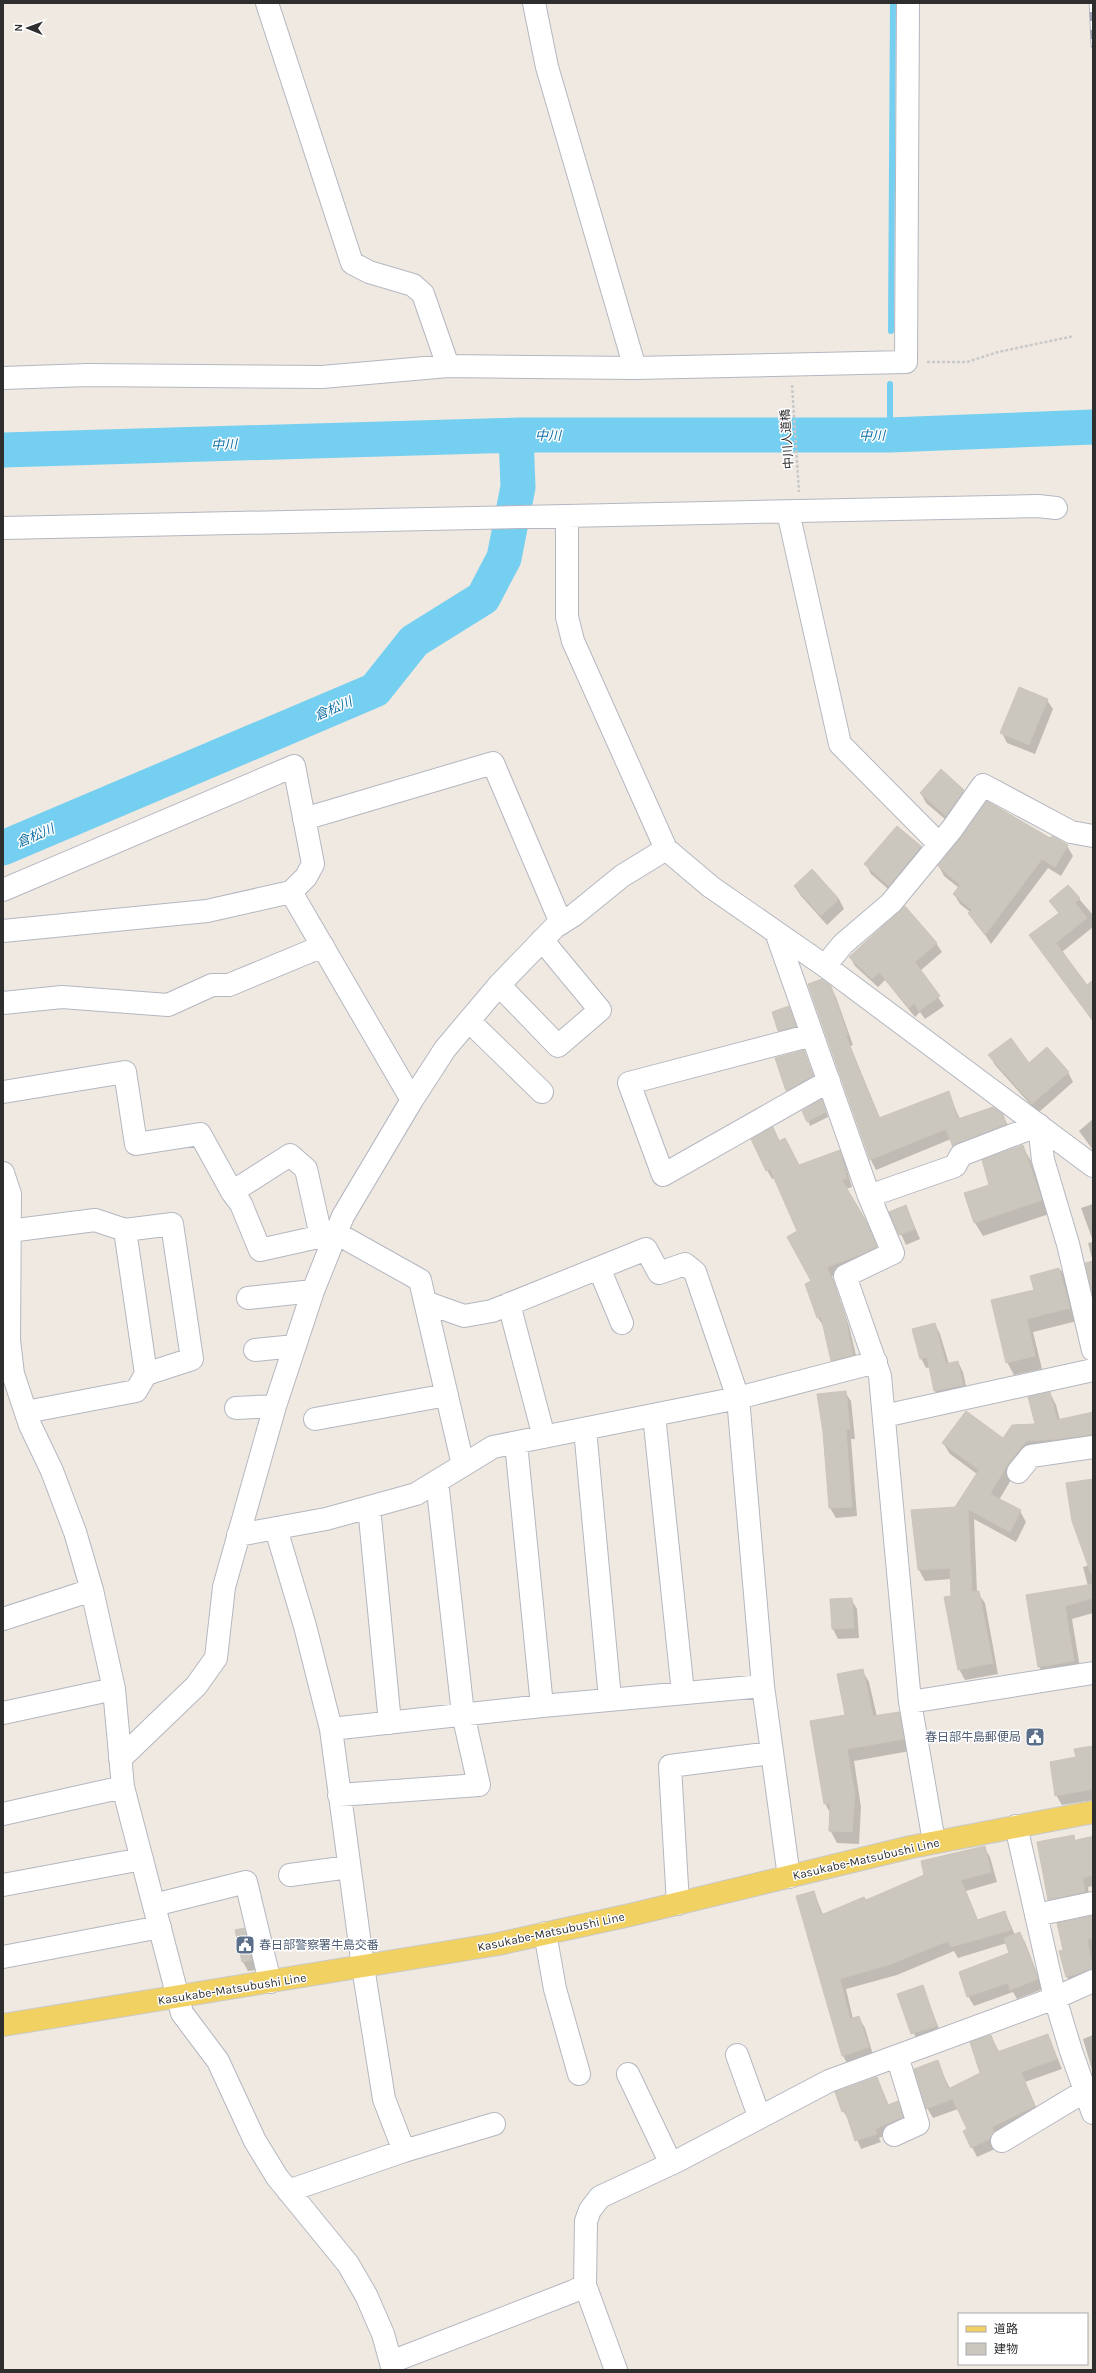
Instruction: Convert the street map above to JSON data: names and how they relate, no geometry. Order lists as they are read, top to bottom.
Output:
{
  "streets": {
    "main road": ["Kasukabe-Matsubushi Line"],
    "path": ["中川人道橋"]
  },
  "water": ["中川", "倉松川"],
  "places": {
    "public building": ["春日部牛島郵便局", "春日部警察署牛島交番"]
  },
  "legend": ["道路", "建物"],
  "north": "left"
}
